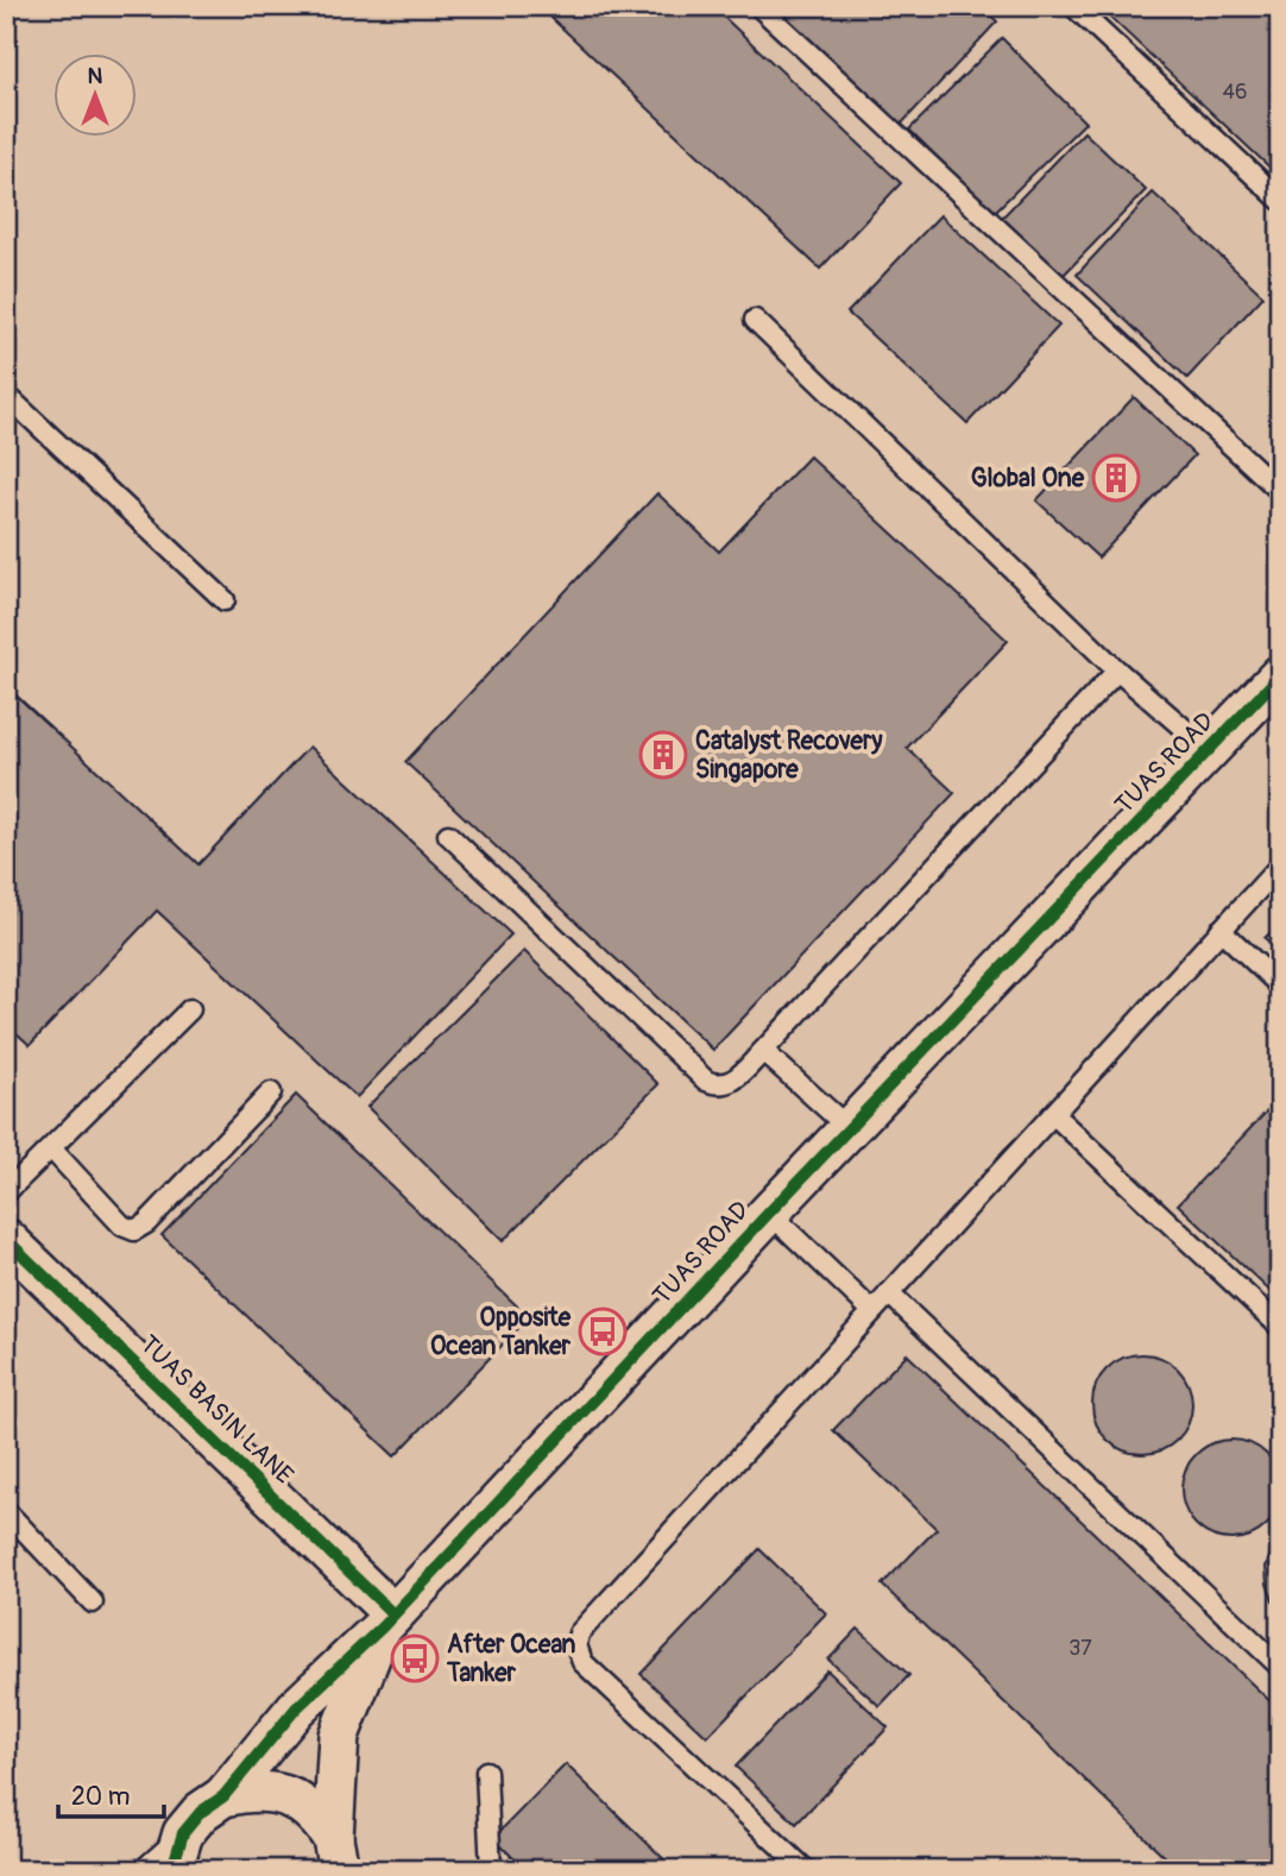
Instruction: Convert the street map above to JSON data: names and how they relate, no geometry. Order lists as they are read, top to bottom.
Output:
{
  "streets": {
    "street": ["TUAS ROAD", "TUAS BASIN LANE"]
  },
  "crossings": [
    ["TUAS ROAD", "TUAS BASIN LANE"]
  ],
  "places": {
    "building": ["Global One", "Catalyst Recovery Singapore"],
    "bus stop": ["Opposite Ocean Tanker", "After Ocean Tanker"]
  },
  "house_numbers": ["46", "37"],
  "scale_bar": "20 m",
  "north": "top"
}
